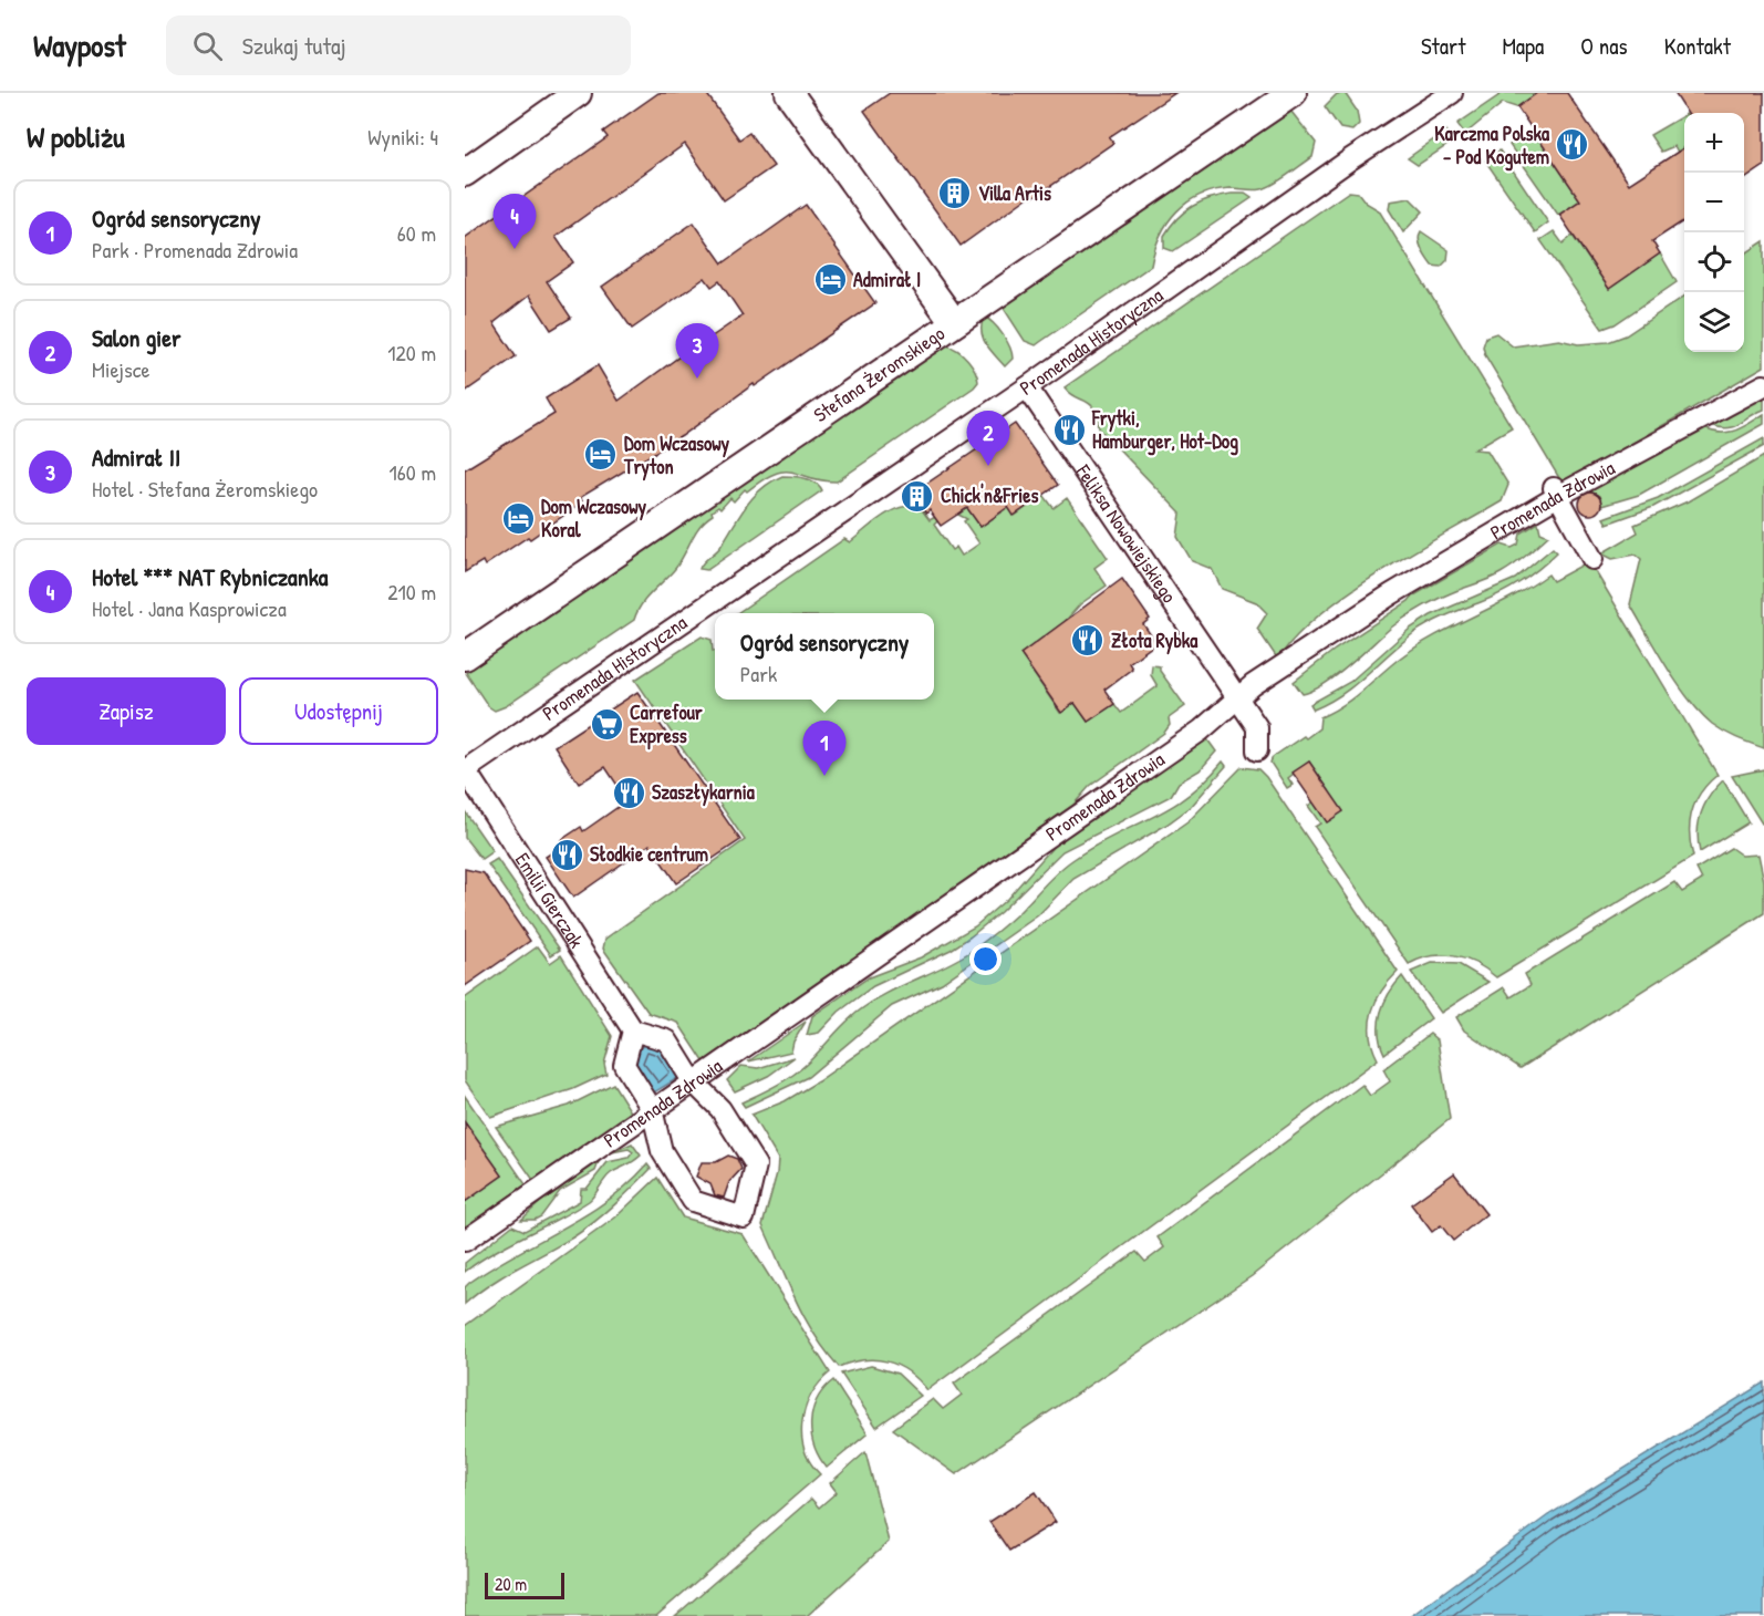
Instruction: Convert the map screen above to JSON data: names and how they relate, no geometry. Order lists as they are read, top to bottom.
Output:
{
  "streets": {
    "street": [
      "Promenada Historyczna",
      "Stefana Żeromskiego",
      "Promenada Zdrowia",
      "Feliksa Nowowiejskiego",
      "Emilii Gierczak"
    ]
  },
  "crossings": [
    ["Promenada Historyczna", "Feliksa Nowowiejskiego"],
    ["Promenada Historyczna", "Emilii Gierczak"],
    ["Promenada Zdrowia", "Feliksa Nowowiejskiego"]
  ],
  "places": {
    "restaurant": [
      "Karczma Polska - Pod Kogutem",
      "Frytki, Hamburger, Hot-Dog",
      "Złota Rybka",
      "Szaszłykarnia",
      "Słodkie centrum"
    ],
    "building": ["Villa Artis", "Chick'n&Fries"],
    "hotel": ["Admirał I", "Dom Wczasowy Tryton", "Dom Wczasowy Koral"],
    "supermarket": ["Carrefour Express"]
  },
  "scale_bar": "20 m",
  "page": {
    "header": "Waypost",
    "search": "Szukaj tutaj",
    "nav": [
      "Start",
      "Mapa",
      "O nas",
      "Kontakt"
    ],
    "heading": ["W pobliżu", "Wyniki: 4"],
    "map_buttons": ["+", "−"],
    "list": [
      {
        "mark": "1",
        "name": "Ogród sensoryczny",
        "note": "Park · Promenada Zdrowia",
        "value": "60 m"
      },
      {
        "mark": "2",
        "name": "Salon gier",
        "note": "Miejsce",
        "value": "120 m"
      },
      {
        "mark": "3",
        "name": "Admirał II",
        "note": "Hotel · Stefana Żeromskiego",
        "value": "160 m"
      },
      {
        "mark": "4",
        "name": "Hotel *** NAT Rybniczanka",
        "note": "Hotel · Jana Kasprowicza",
        "value": "210 m"
      }
    ],
    "pins": [
      "4",
      "3",
      "2",
      "1"
    ],
    "popup": ["Ogród sensoryczny", "Park"],
    "buttons": ["Zapisz", "Udostępnij"],
    "scale": "20 m"
  }
}
